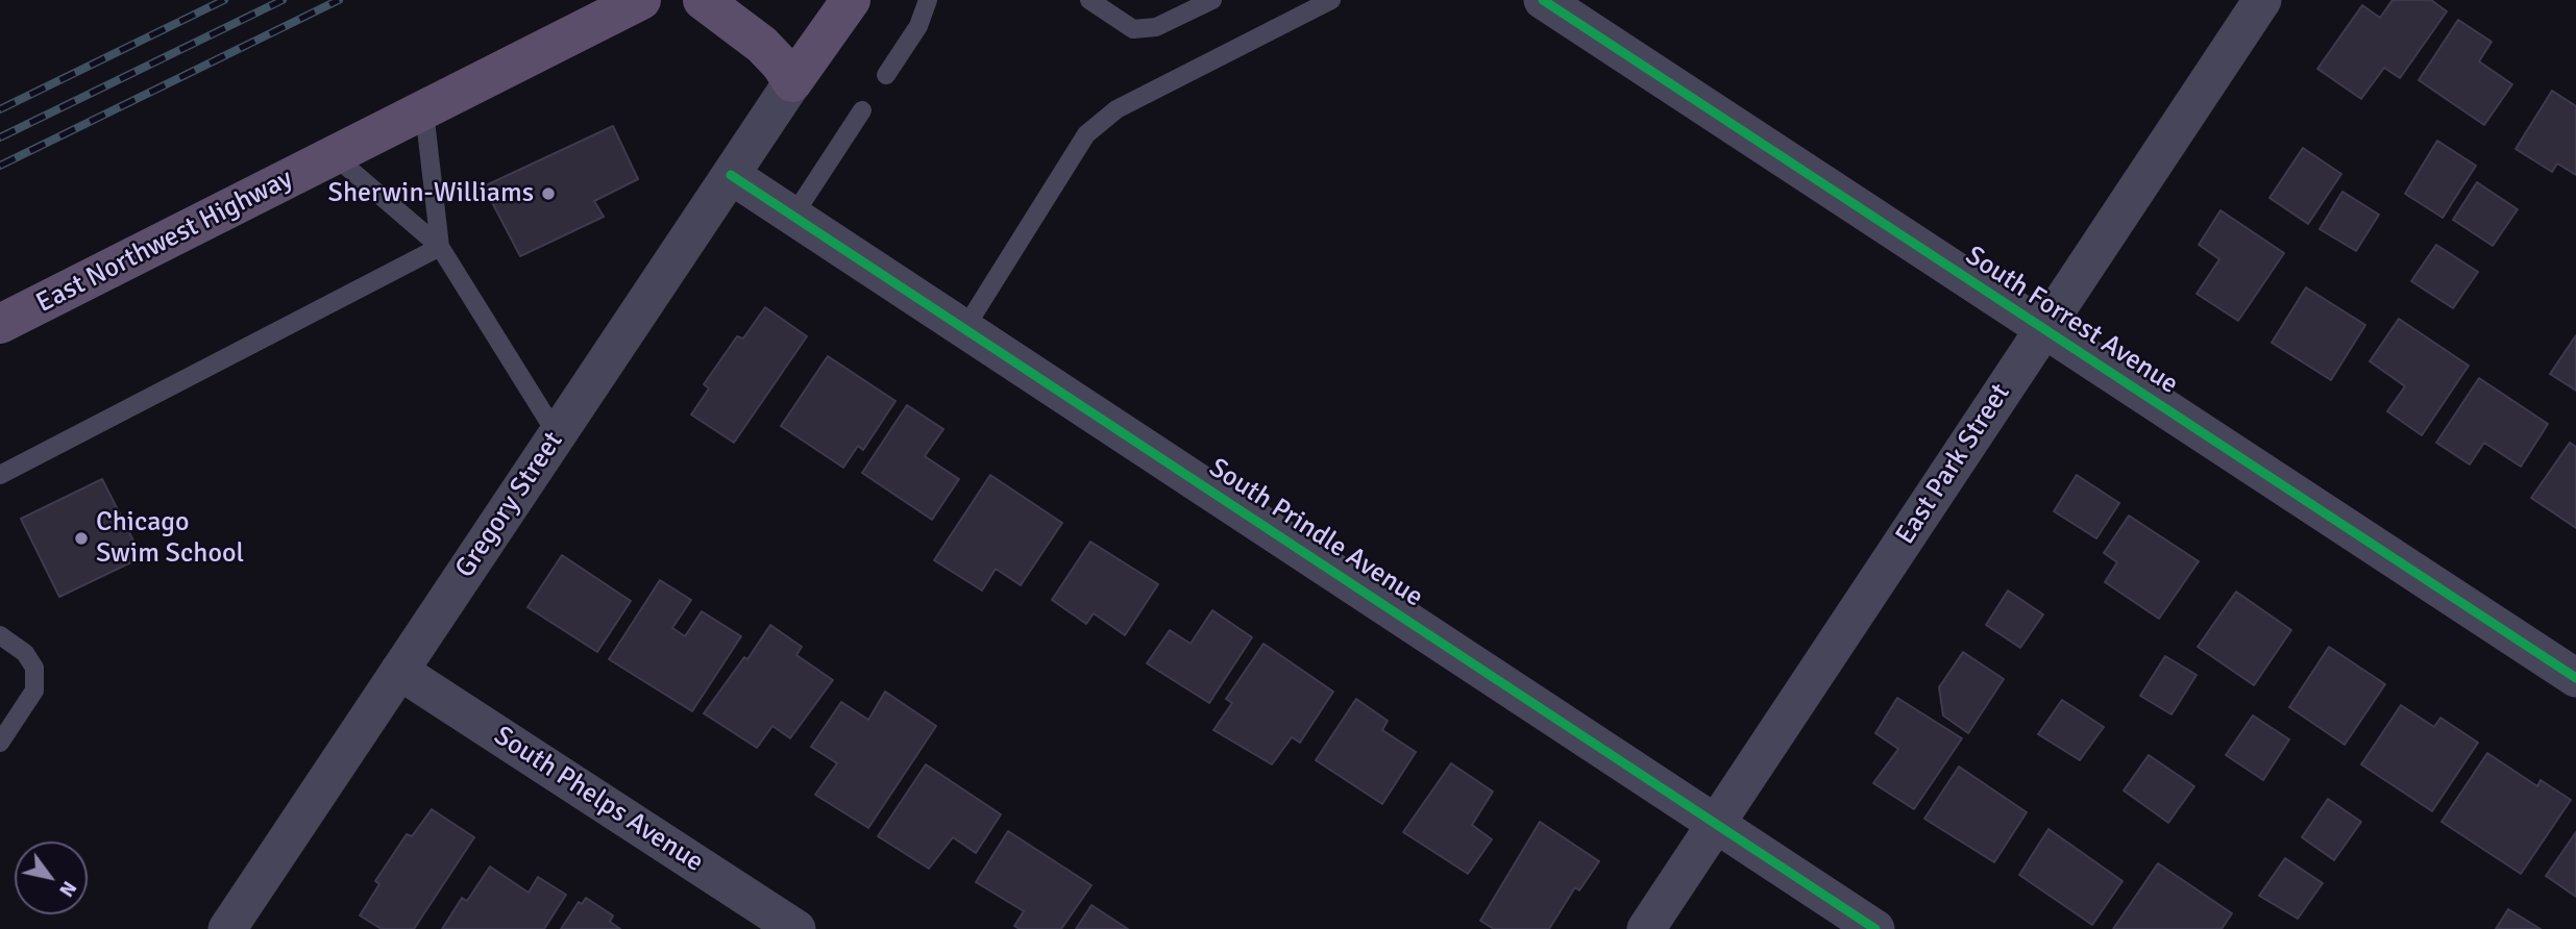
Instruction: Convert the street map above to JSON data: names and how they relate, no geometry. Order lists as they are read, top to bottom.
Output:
{
  "streets": {
    "main road": ["East Northwest Highway"],
    "street": [
      "South Forrest Avenue",
      "East Park Street",
      "Gregory Street",
      "South Prindle Avenue",
      "South Phelps Avenue"
    ]
  },
  "crossings": [
    ["South Forrest Avenue", "East Park Street"],
    ["East Park Street", "South Prindle Avenue"],
    ["Gregory Street", "South Prindle Avenue"],
    ["Gregory Street", "South Phelps Avenue"]
  ],
  "places": ["Sherwin-Williams", "Chicago Swim School"],
  "north": "bottom right"
}
